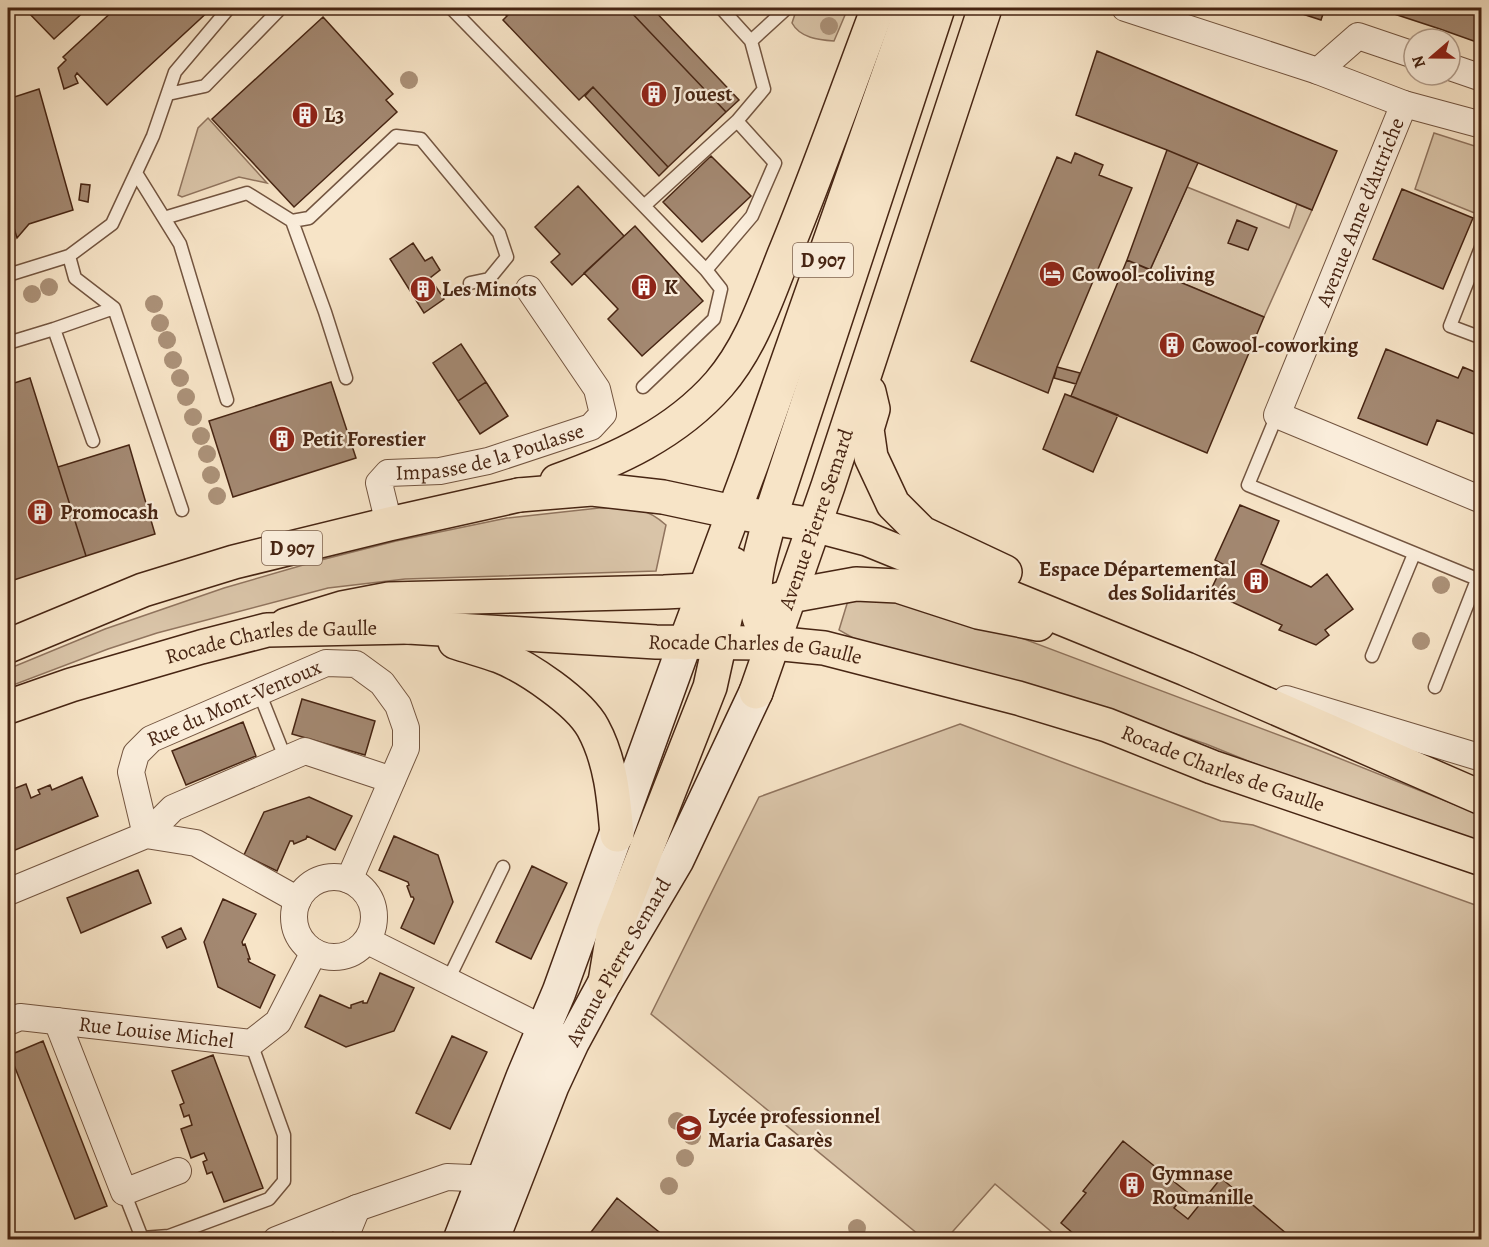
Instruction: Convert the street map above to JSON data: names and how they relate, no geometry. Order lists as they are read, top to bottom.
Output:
{
  "streets": {
    "main road": ["D 907", "Avenue Pierre Semard", "Rocade Charles de Gaulle"],
    "street": [
      "Avenue Anne d'Autriche",
      "Impasse de la Poulasse",
      "Rue du Mont-Ventoux",
      "Rue Louise Michel"
    ]
  },
  "crossings": [
    ["D 907", "Impasse de la Poulasse"],
    ["D 907", "Avenue Pierre Semard"],
    ["Avenue Pierre Semard", "Rocade Charles de Gaulle"],
    ["Rue du Mont-Ventoux", "Rue Louise Michel"]
  ],
  "places": {
    "building": [
      "J ouest",
      "L3",
      "K",
      "Les Minots",
      "Cowool-coworking",
      "Petit Forestier",
      "Promocash",
      "Espace Départemental des Solidarités",
      "Gymnase Roumanille"
    ],
    "hotel": ["Cowool-coliving"],
    "school or university": ["Lycée professionnel Maria Casarès"]
  },
  "north": "left"
}
